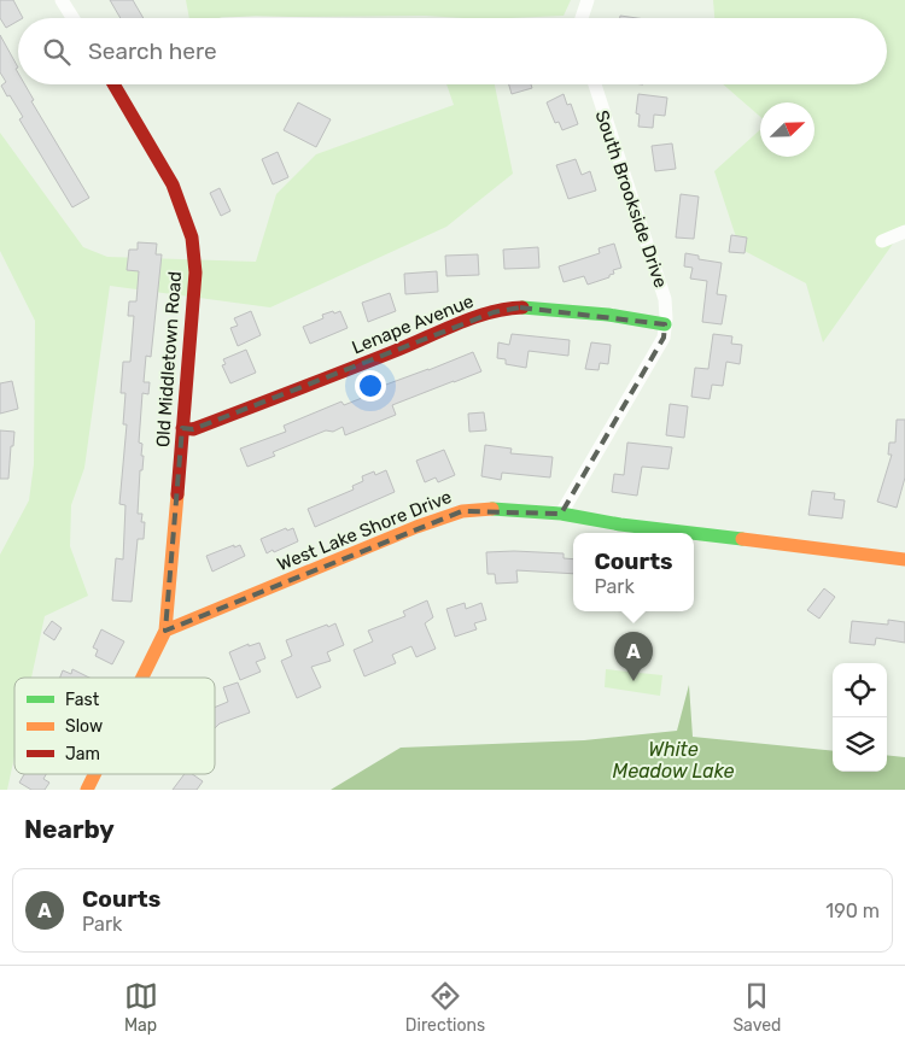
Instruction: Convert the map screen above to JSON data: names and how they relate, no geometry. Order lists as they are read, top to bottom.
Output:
{
  "streets": {
    "street": [
      "South Brookside Drive",
      "Lenape Avenue",
      "Old Middletown Road",
      "West Lake Shore Drive"
    ]
  },
  "crossings": [
    ["South Brookside Drive", "Lenape Avenue"],
    ["South Brookside Drive", "West Lake Shore Drive"],
    ["Lenape Avenue", "Old Middletown Road"],
    ["Old Middletown Road", "West Lake Shore Drive"]
  ],
  "water": ["White Meadow Lake"],
  "legend": ["Fast", "Slow", "Jam"],
  "north": "top right",
  "page": {
    "search": "Search here",
    "popup": ["Courts", "Park"],
    "pins": "A",
    "heading": "Nearby",
    "list": [
      {
        "mark": "A",
        "name": "Courts",
        "note": "Park",
        "value": "190 m"
      }
    ],
    "nav": ["Map", "Directions", "Saved"]
  }
}
